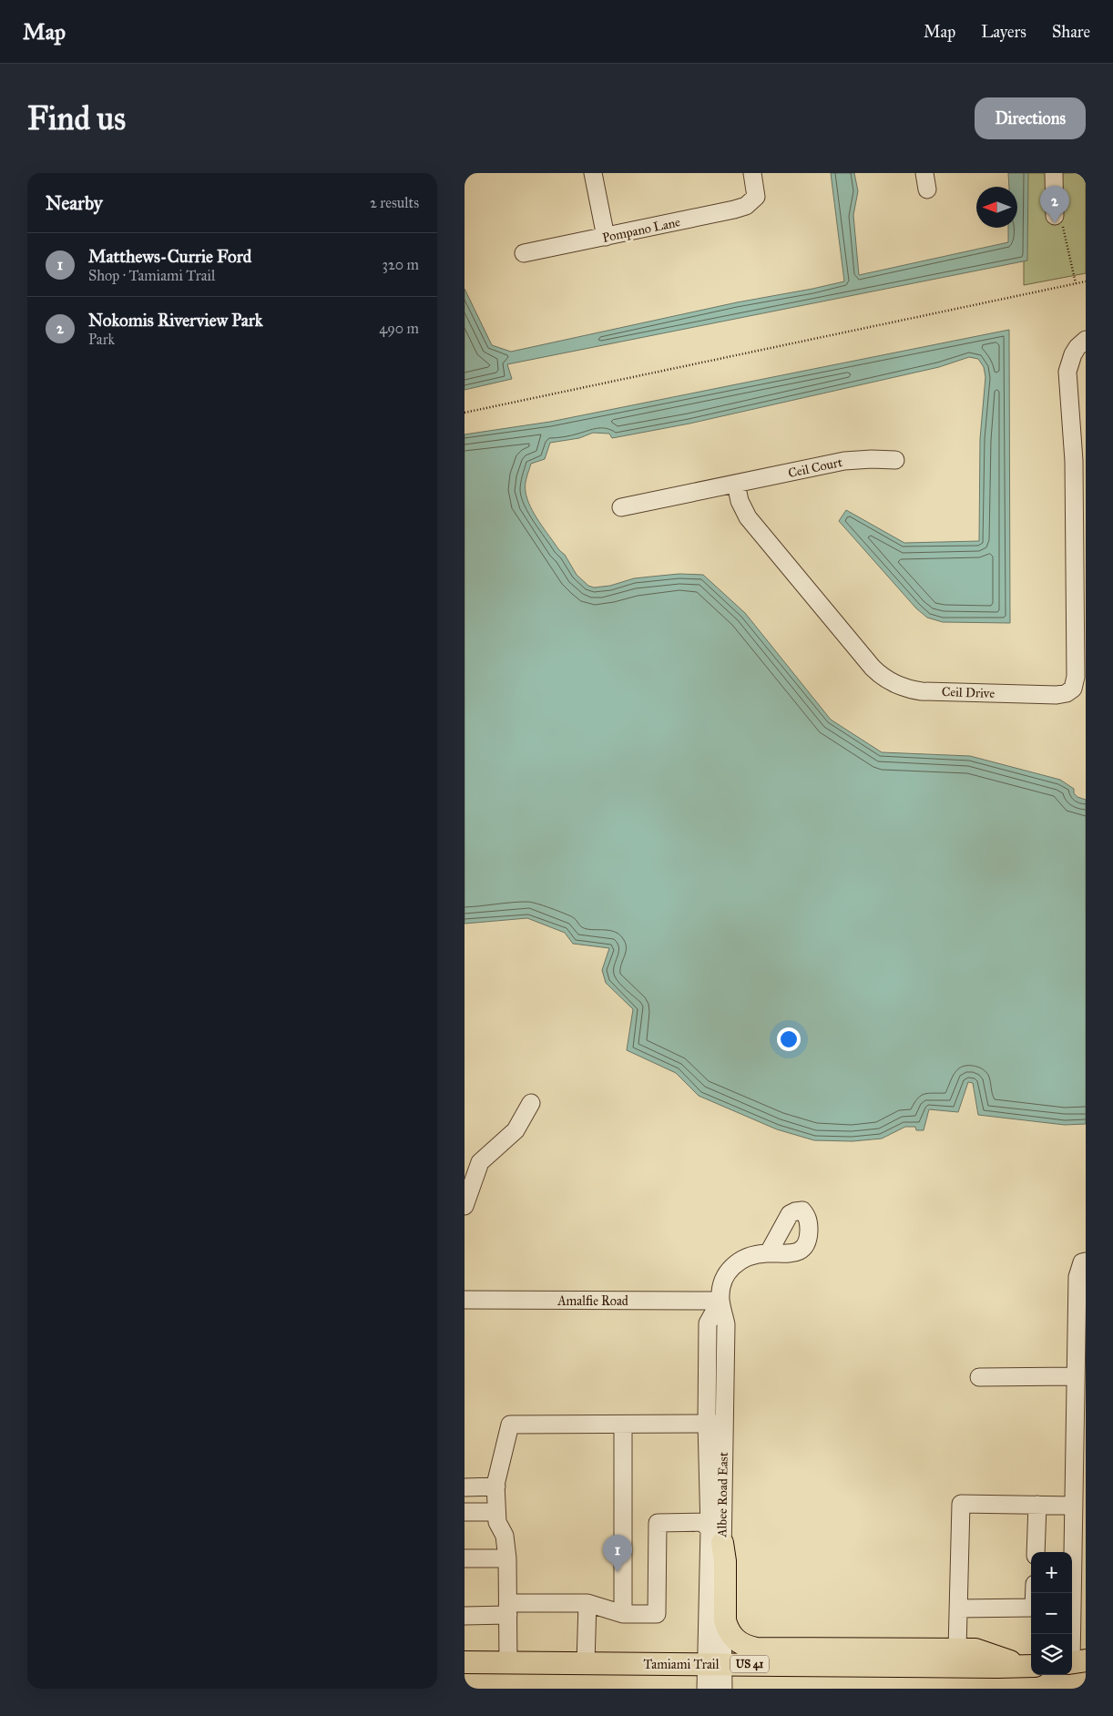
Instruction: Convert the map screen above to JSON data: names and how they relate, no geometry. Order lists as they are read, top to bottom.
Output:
{
  "streets": {
    "main road": ["Tamiami Trail", "US 41"],
    "street": [
      "Pompano Lane",
      "Ceil Court",
      "Ceil Drive",
      "Amalfie Road",
      "Albee Road East"
    ]
  },
  "crossings": [
    ["Ceil Court", "Ceil Drive"],
    ["Amalfie Road", "Albee Road East"],
    ["Albee Road East", "Tamiami Trail"]
  ],
  "north": "left",
  "page": {
    "header": "Map",
    "nav": ["Map", "Layers", "Share"],
    "buttons": "Directions",
    "title": "Find us",
    "heading": ["Nearby", "2 results"],
    "pins": ["2", "1"],
    "list": [
      {
        "mark": "1",
        "name": "Matthews-Currie Ford",
        "note": "Shop · Tamiami Trail",
        "value": "320 m"
      },
      {
        "mark": "2",
        "name": "Nokomis Riverview Park",
        "note": "Park",
        "value": "490 m"
      }
    ],
    "map_buttons": ["+", "−"]
  }
}
